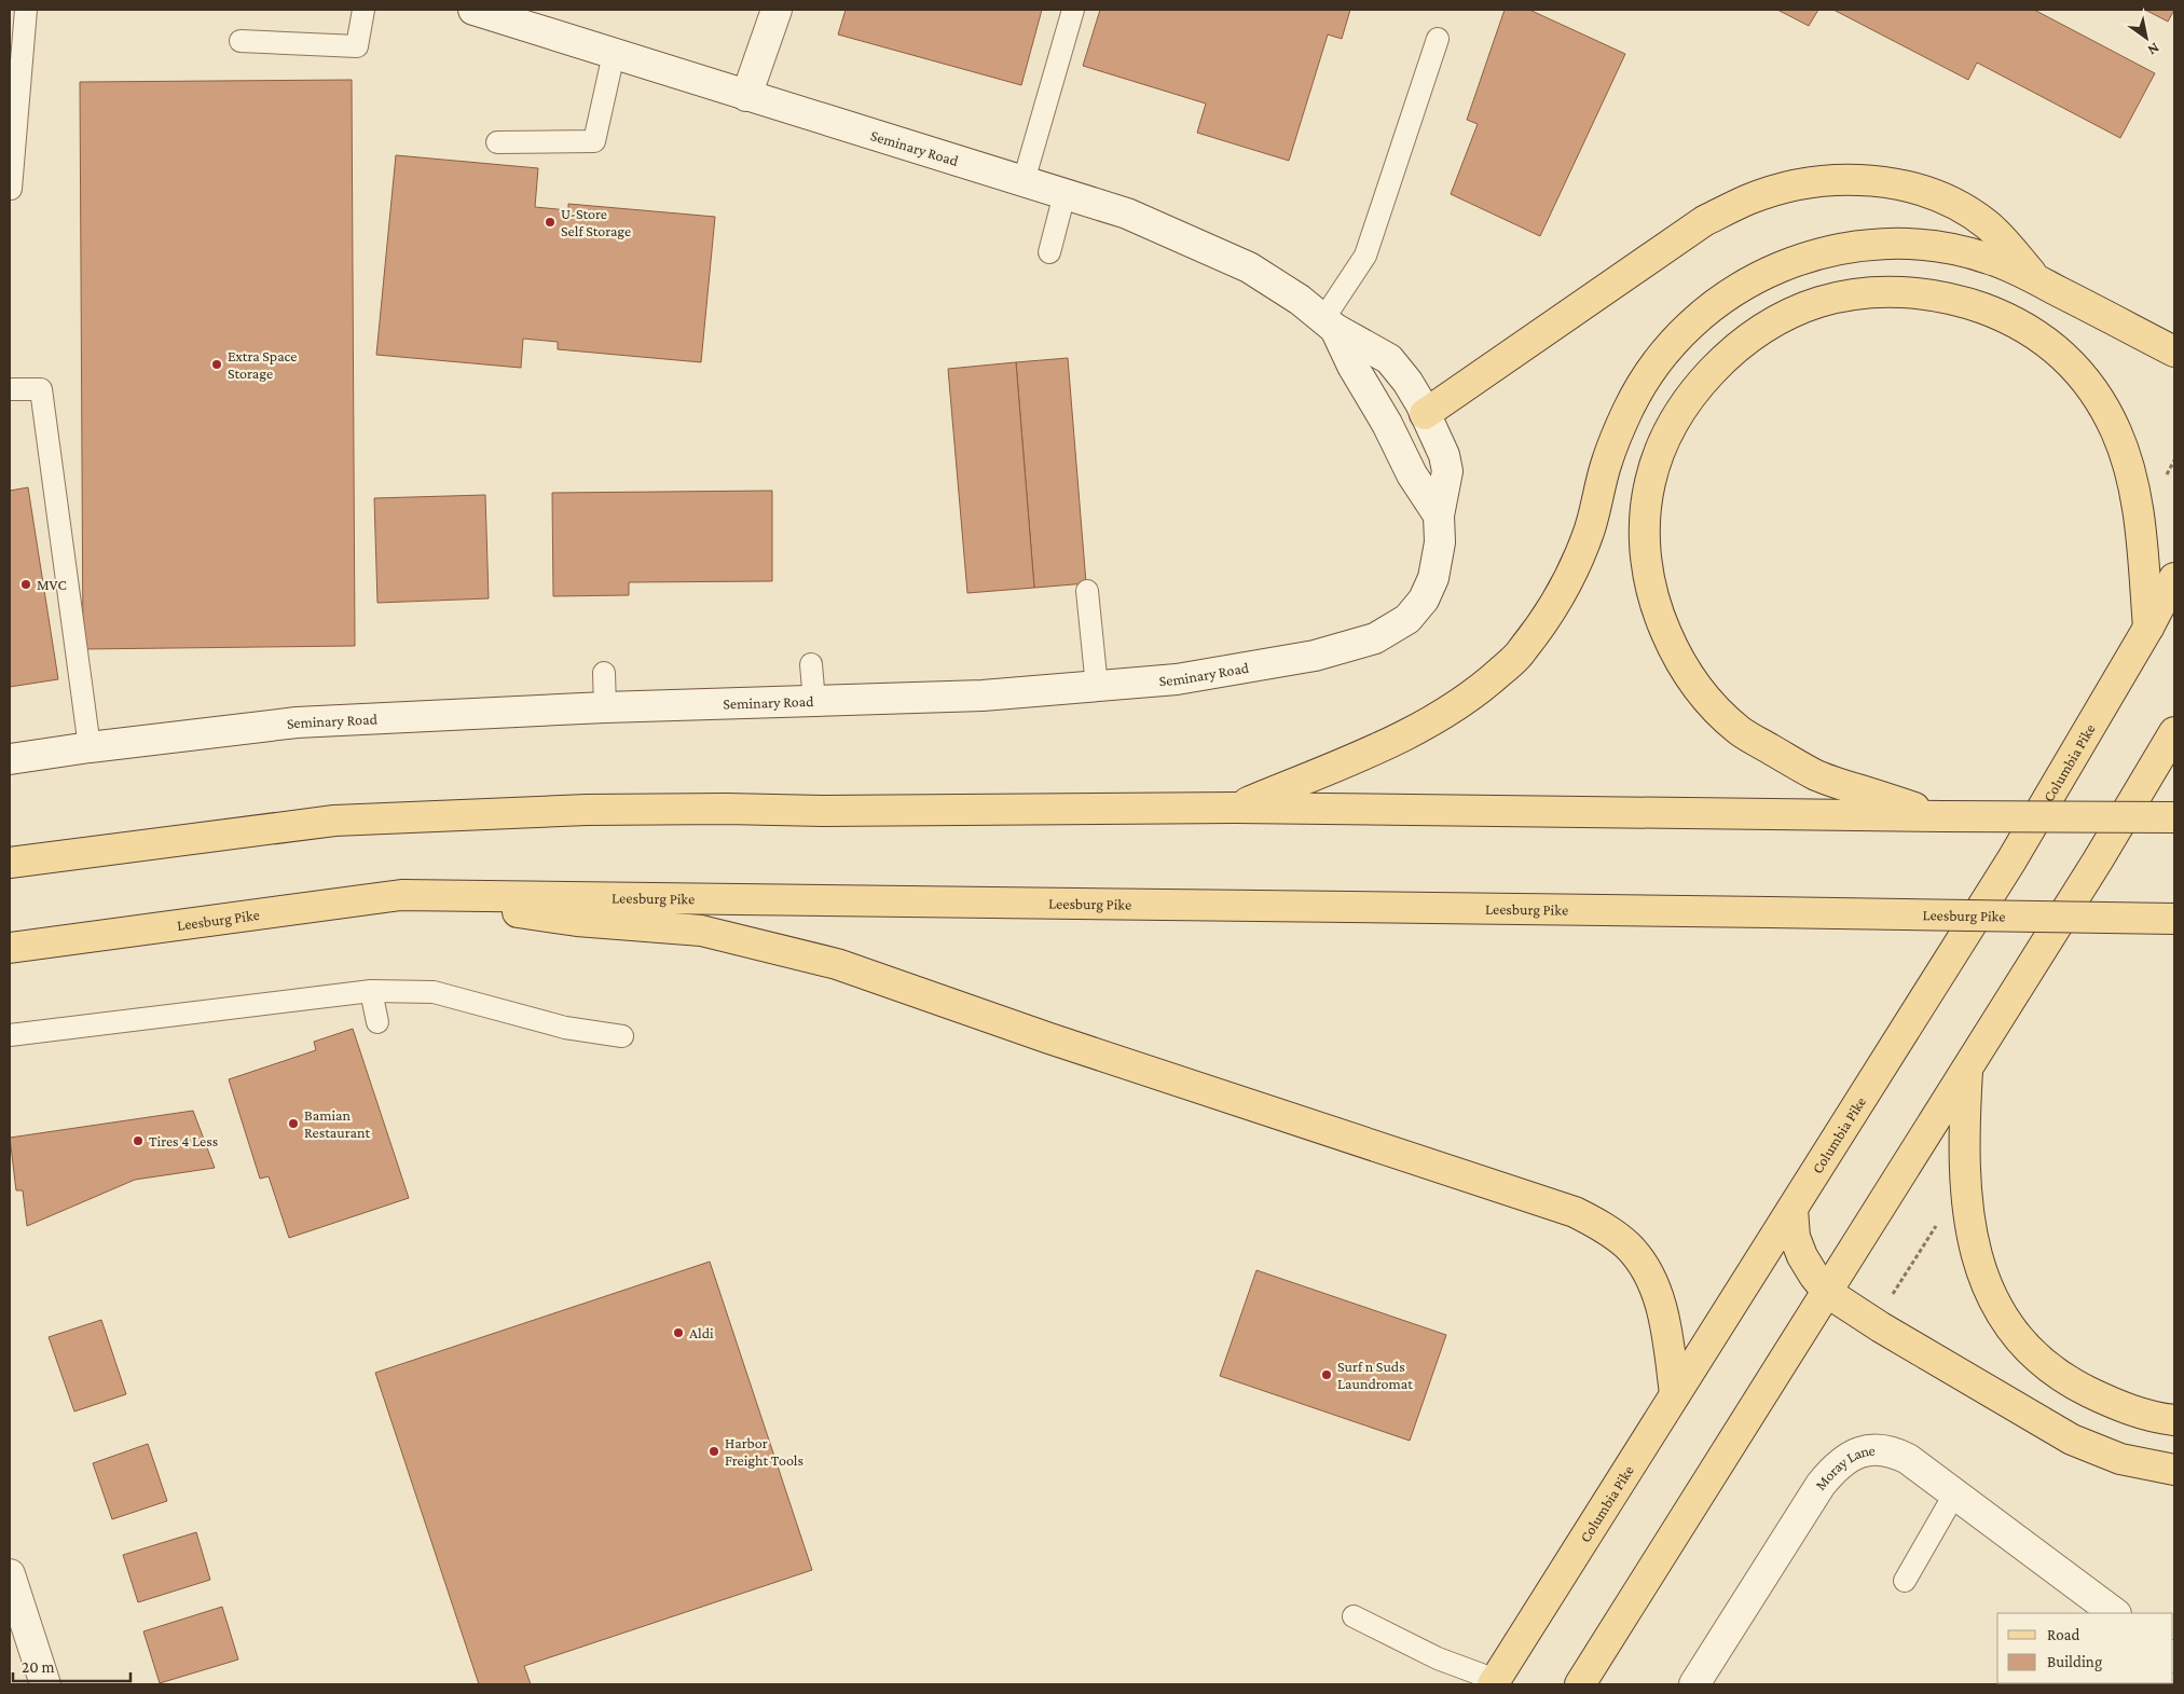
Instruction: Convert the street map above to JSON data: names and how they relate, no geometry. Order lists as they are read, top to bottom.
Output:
{
  "streets": {
    "main road": ["Columbia Pike", "Leesburg Pike"],
    "street": ["Seminary Road", "Moray Lane"]
  },
  "places": [
    "U-Store Self Storage",
    "Extra Space Storage",
    "MVC",
    "Bamian Restaurant",
    "Tires 4 Less",
    "Aldi",
    "Surf n Suds Laundromat",
    "Harbor Freight Tools"
  ],
  "legend": ["Road", "Building"],
  "scale_bar": "20 m",
  "north": "bottom right"
}
